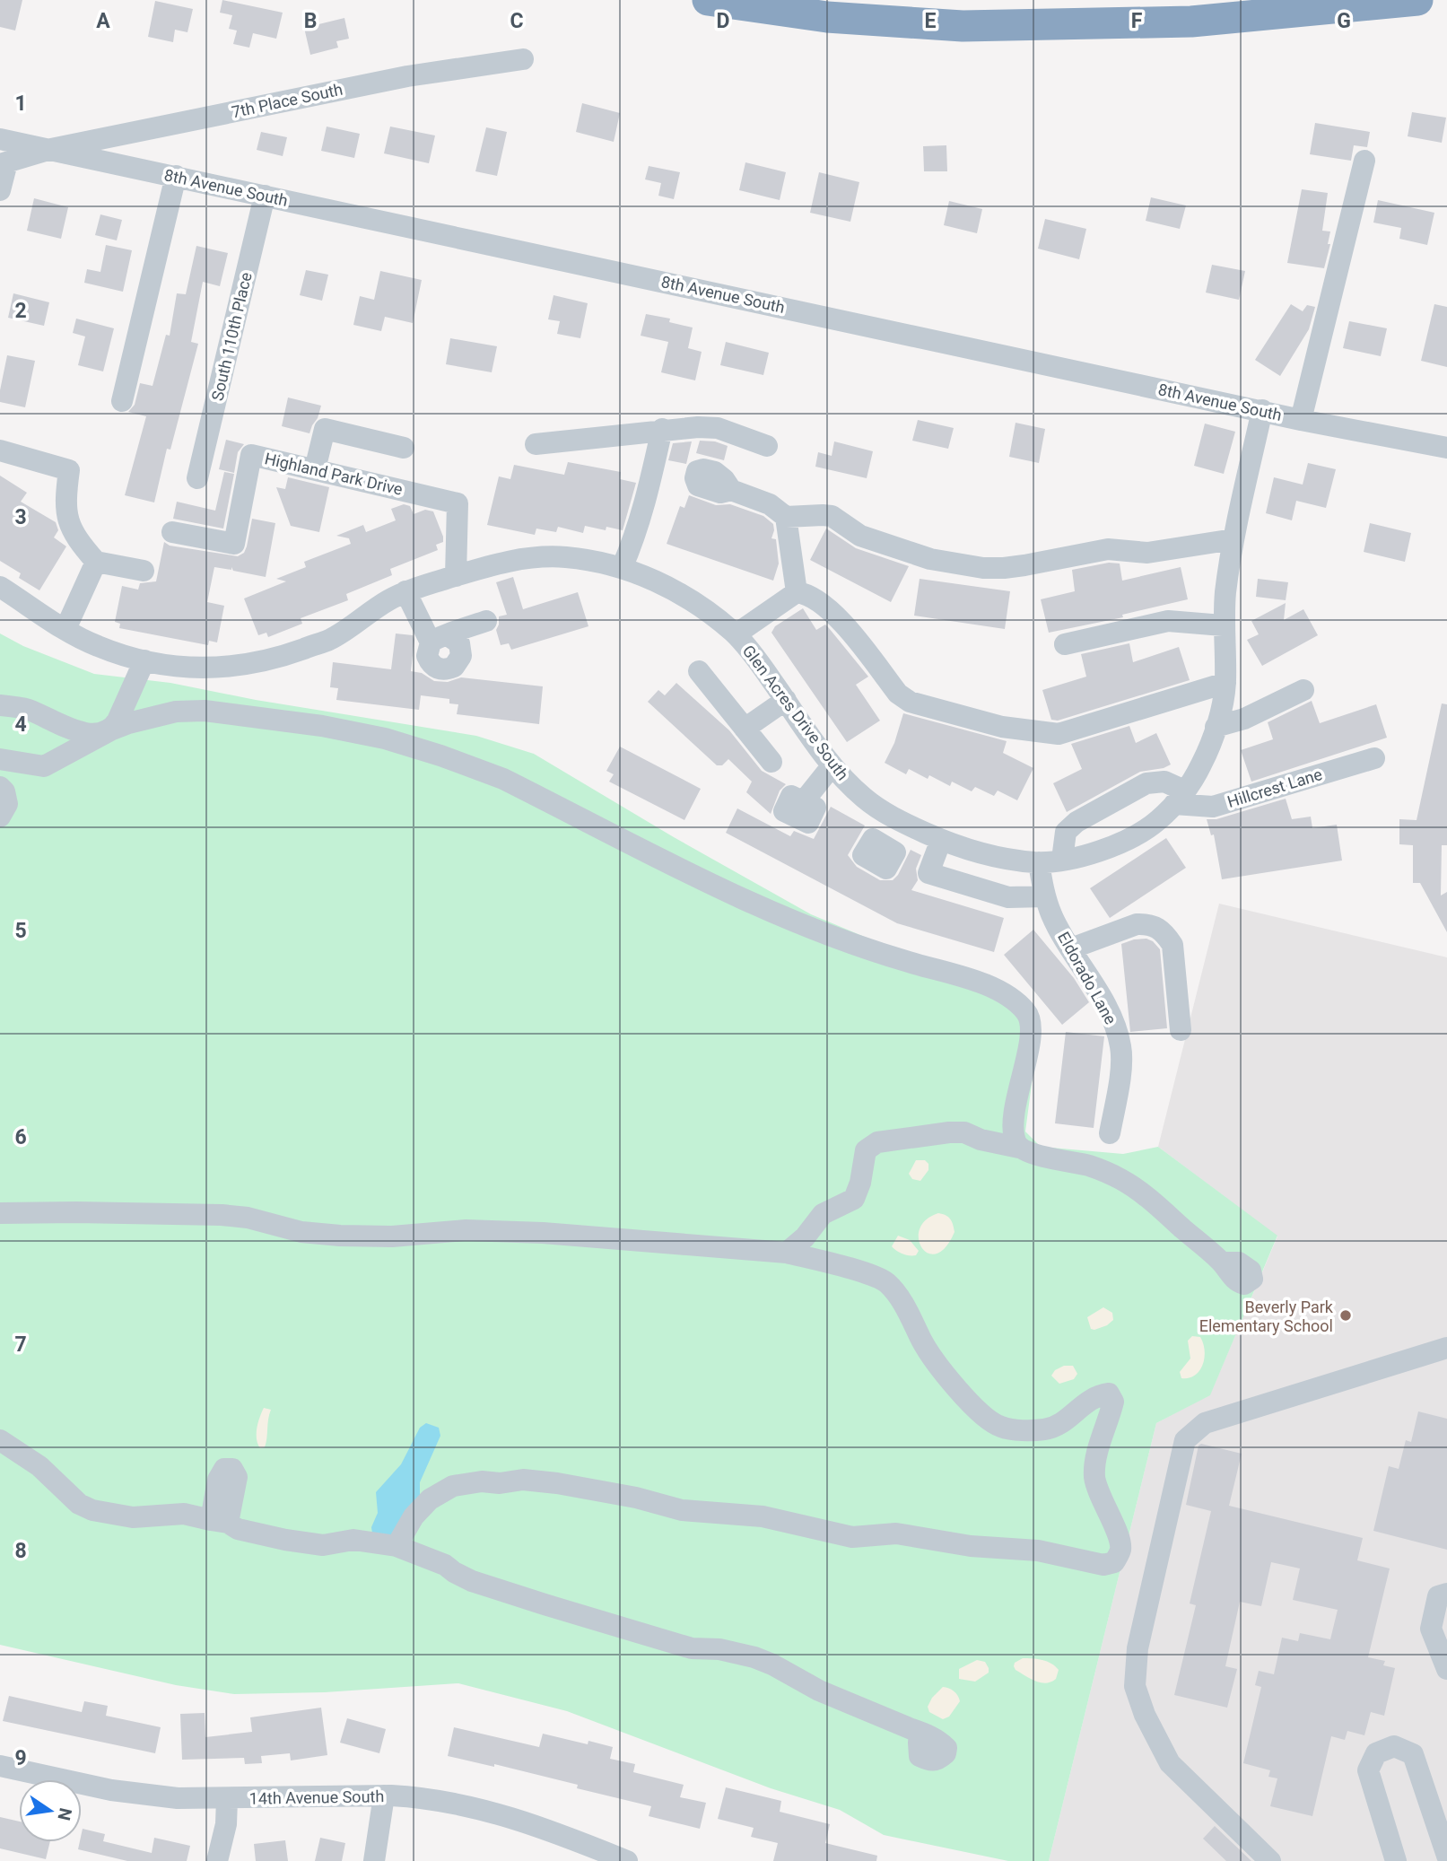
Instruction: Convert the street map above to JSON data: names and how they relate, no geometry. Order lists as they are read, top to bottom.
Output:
{
  "streets": {
    "street": [
      "7th Place South",
      "8th Avenue South",
      "South 110th Place",
      "Highland Park Drive",
      "Glen Acres Drive South",
      "Hillcrest Lane",
      "Eldorado Lane",
      "14th Avenue South"
    ]
  },
  "crossings": [
    ["7th Place South", "8th Avenue South"],
    ["8th Avenue South", "South 110th Place"],
    ["8th Avenue South", "Glen Acres Drive South"],
    ["Highland Park Drive", "Glen Acres Drive South"],
    ["Glen Acres Drive South", "Hillcrest Lane"],
    ["Glen Acres Drive South", "Eldorado Lane"]
  ],
  "places": ["Beverly Park Elementary School"],
  "north": "right",
  "grid": {
    "columns": [
      "A",
      "B",
      "C",
      "D",
      "E",
      "F",
      "G"
    ],
    "rows": [
      "1",
      "2",
      "3",
      "4",
      "5",
      "6",
      "7",
      "8",
      "9"
    ]
  }
}
